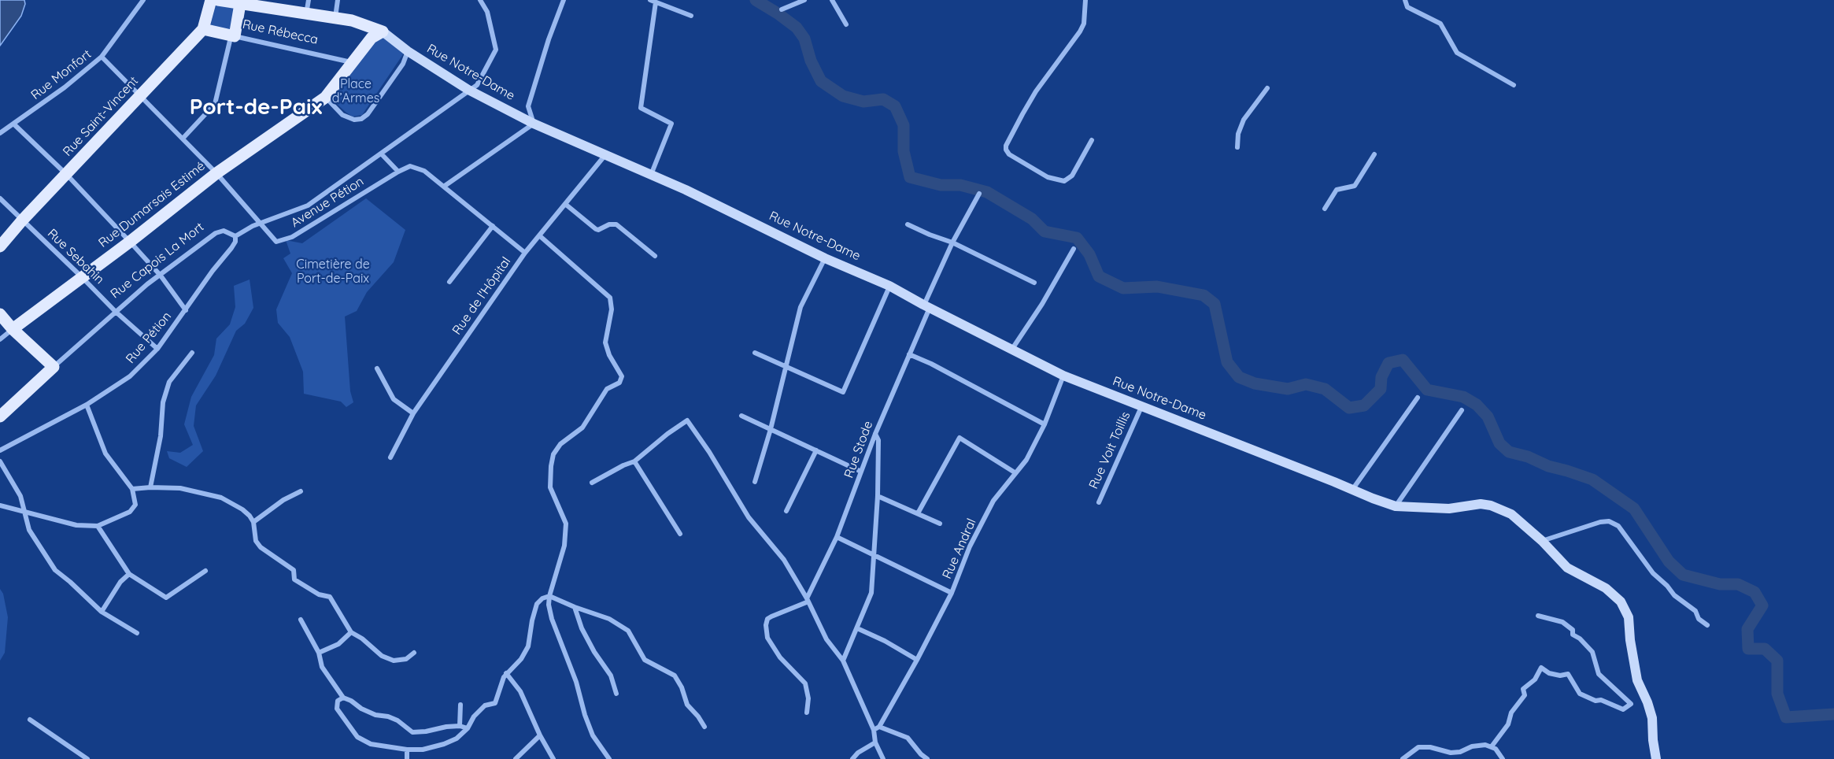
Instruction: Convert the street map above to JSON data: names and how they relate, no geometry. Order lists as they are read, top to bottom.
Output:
{
  "streets": {
    "main road": [
      "Rue Rébecca",
      "Rue Notre-Dame",
      "Rue Saint-Vincent",
      "Rue Dumarsais Estimé",
      "Rue Capois La Mort"
    ],
    "street": [
      "Rue Monfort",
      "Avenue Pétion",
      "Rue Sebahin",
      "Rue de l'Hôpital",
      "Rue Pétion",
      "Rue Stode",
      "Rue Voit Toillis",
      "Rue Andral"
    ]
  },
  "crossings": [
    ["Rue Rébecca", "Rue Saint-Vincent"],
    ["Rue Rébecca", "Rue Dumarsais Estimé"],
    ["Rue Notre-Dame", "Rue Dumarsais Estimé"],
    ["Rue Notre-Dame", "Rue de l'Hôpital"],
    ["Rue Notre-Dame", "Rue Stode"],
    ["Rue Notre-Dame", "Rue Voit Toillis"],
    ["Rue Notre-Dame", "Rue Andral"],
    ["Rue Monfort", "Avenue Pétion"],
    ["Rue Saint-Vincent", "Avenue Pétion"],
    ["Rue Saint-Vincent", "Rue Sebahin"],
    ["Avenue Pétion", "Rue Dumarsais Estimé"],
    ["Avenue Pétion", "Rue de l'Hôpital"],
    ["Rue Dumarsais Estimé", "Rue Sebahin"],
    ["Rue Sebahin", "Rue Capois La Mort"],
    ["Rue Sebahin", "Rue Pétion"],
    ["Rue Capois La Mort", "Rue Pétion"]
  ],
  "districts": ["Port-de-Paix"],
  "parks": ["Place d’Armes", "Cimetière de Port-de-Paix"]
}
